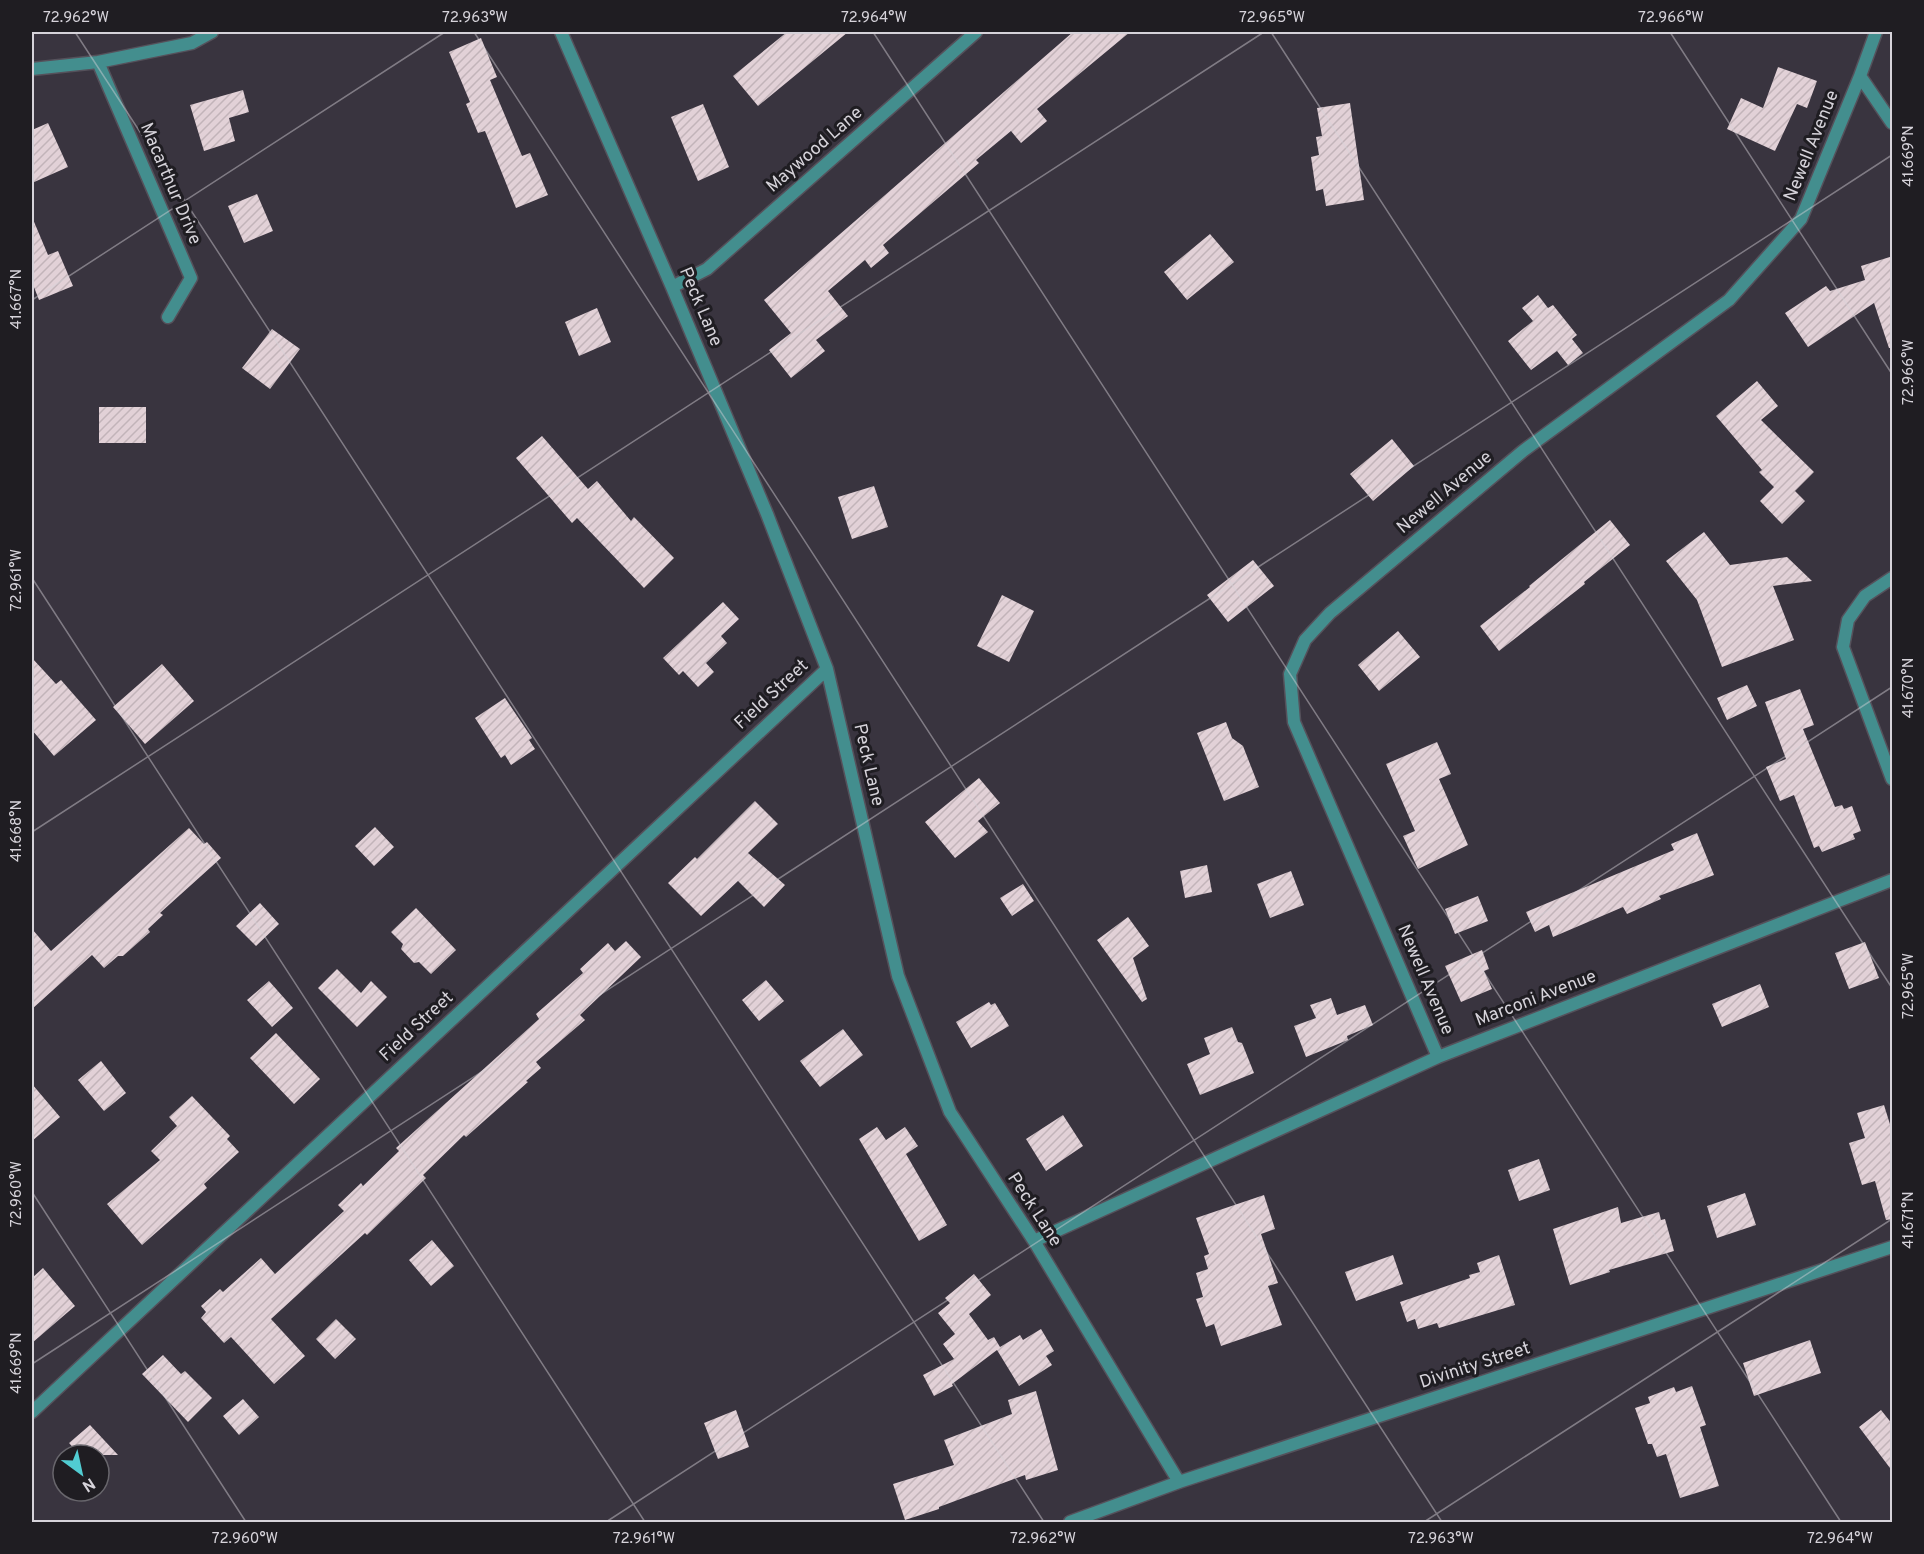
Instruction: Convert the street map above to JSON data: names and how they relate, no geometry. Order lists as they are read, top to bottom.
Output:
{
  "streets": {
    "street": [
      "Newell Avenue",
      "Maywood Lane",
      "Macarthur Drive",
      "Peck Lane",
      "Field Street",
      "Marconi Avenue",
      "Divinity Street"
    ]
  },
  "crossings": [
    ["Newell Avenue", "Marconi Avenue"],
    ["Maywood Lane", "Peck Lane"],
    ["Peck Lane", "Field Street"],
    ["Peck Lane", "Marconi Avenue"],
    ["Peck Lane", "Divinity Street"]
  ],
  "north": "bottom right",
  "coordinates": [
    "72.962°W",
    "72.963°W",
    "72.964°W",
    "72.965°W",
    "72.966°W",
    "41.669°N",
    "41.667°N",
    "72.961°W",
    "41.670°N",
    "41.668°N",
    "72.960°W",
    "41.671°N"
  ]
}
